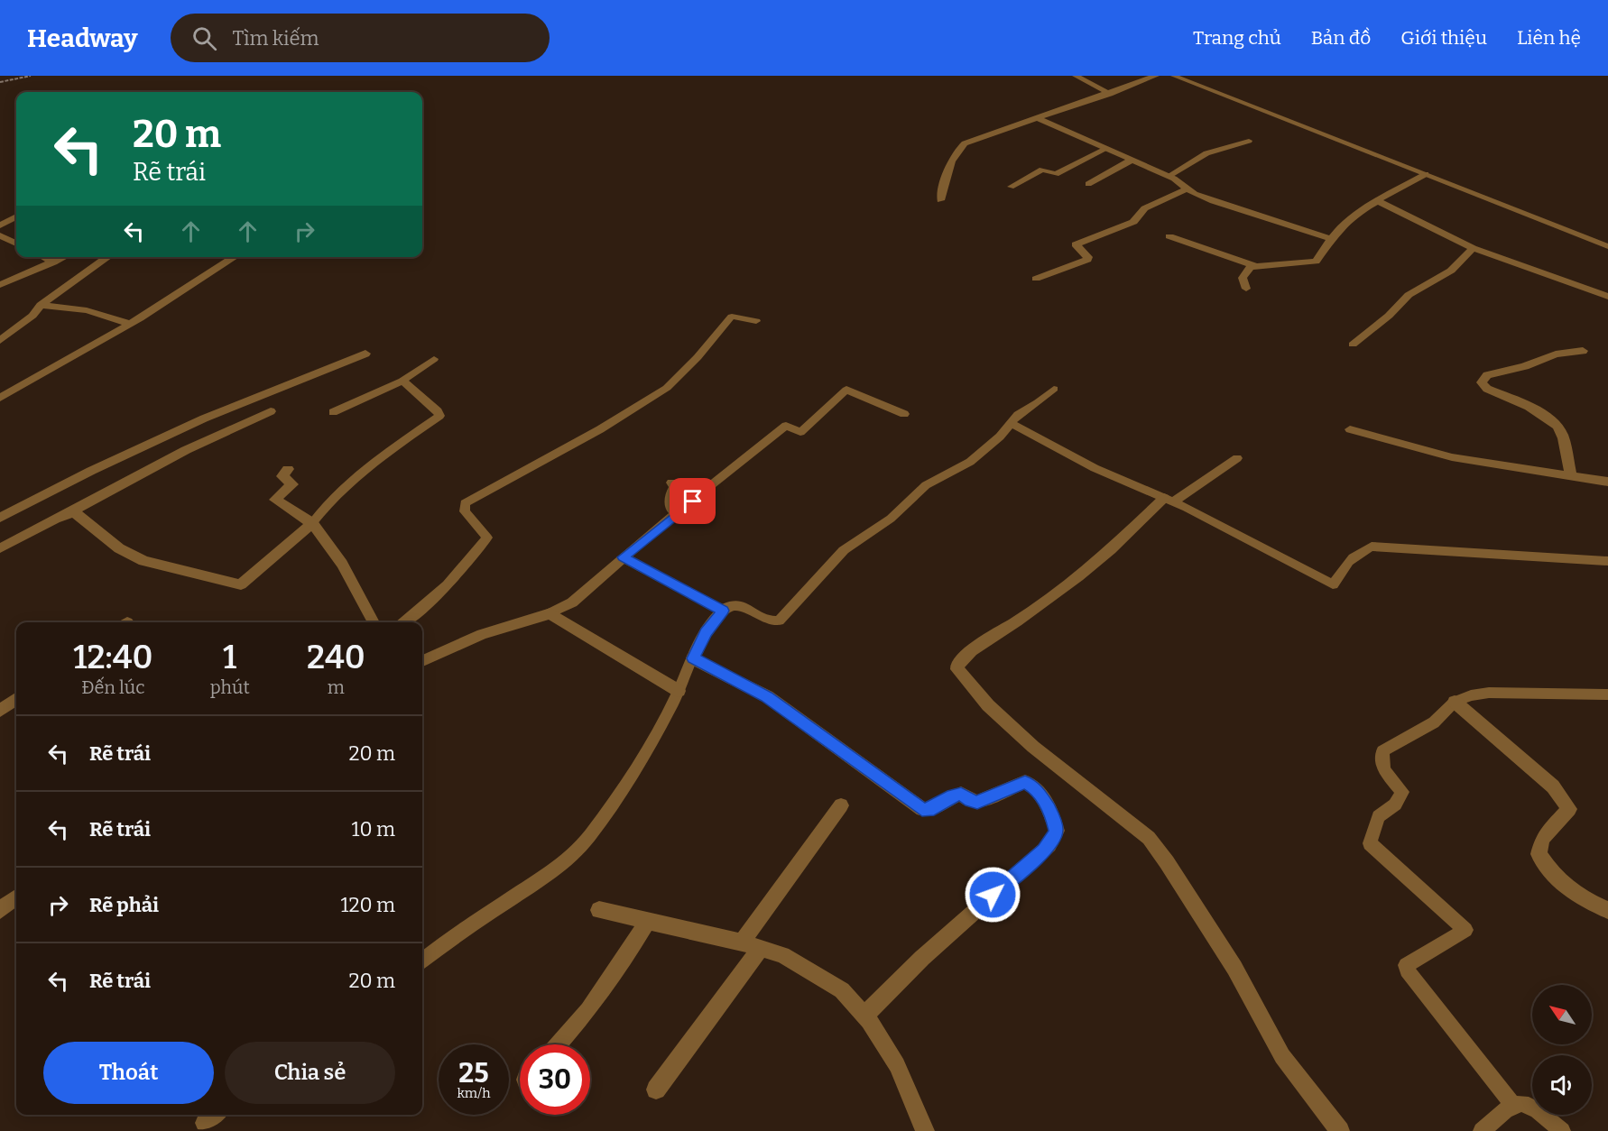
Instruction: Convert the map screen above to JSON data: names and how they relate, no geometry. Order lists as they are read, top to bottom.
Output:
{
  "north": "top left",
  "page": {
    "header": "Headway",
    "search": "Tìm kiếm",
    "nav": [
      "Trang chủ",
      "Bản đồ",
      "Giới thiệu",
      "Liên hệ"
    ],
    "turn": ["20 m", "Rẽ trái"],
    "eta": [
      "12:40",
      "Đến lúc",
      "1",
      "phút",
      "240",
      "m"
    ],
    "list": [
      {
        "name": "Rẽ trái",
        "value": "20 m"
      },
      {
        "name": "Rẽ trái",
        "value": "10 m"
      },
      {
        "name": "Rẽ phải",
        "value": "120 m"
      },
      {
        "name": "Rẽ trái",
        "value": "20 m"
      }
    ],
    "buttons": ["Thoát", "Chia sẻ"],
    "speed": "25 km/h",
    "limit": "30"
  }
}
